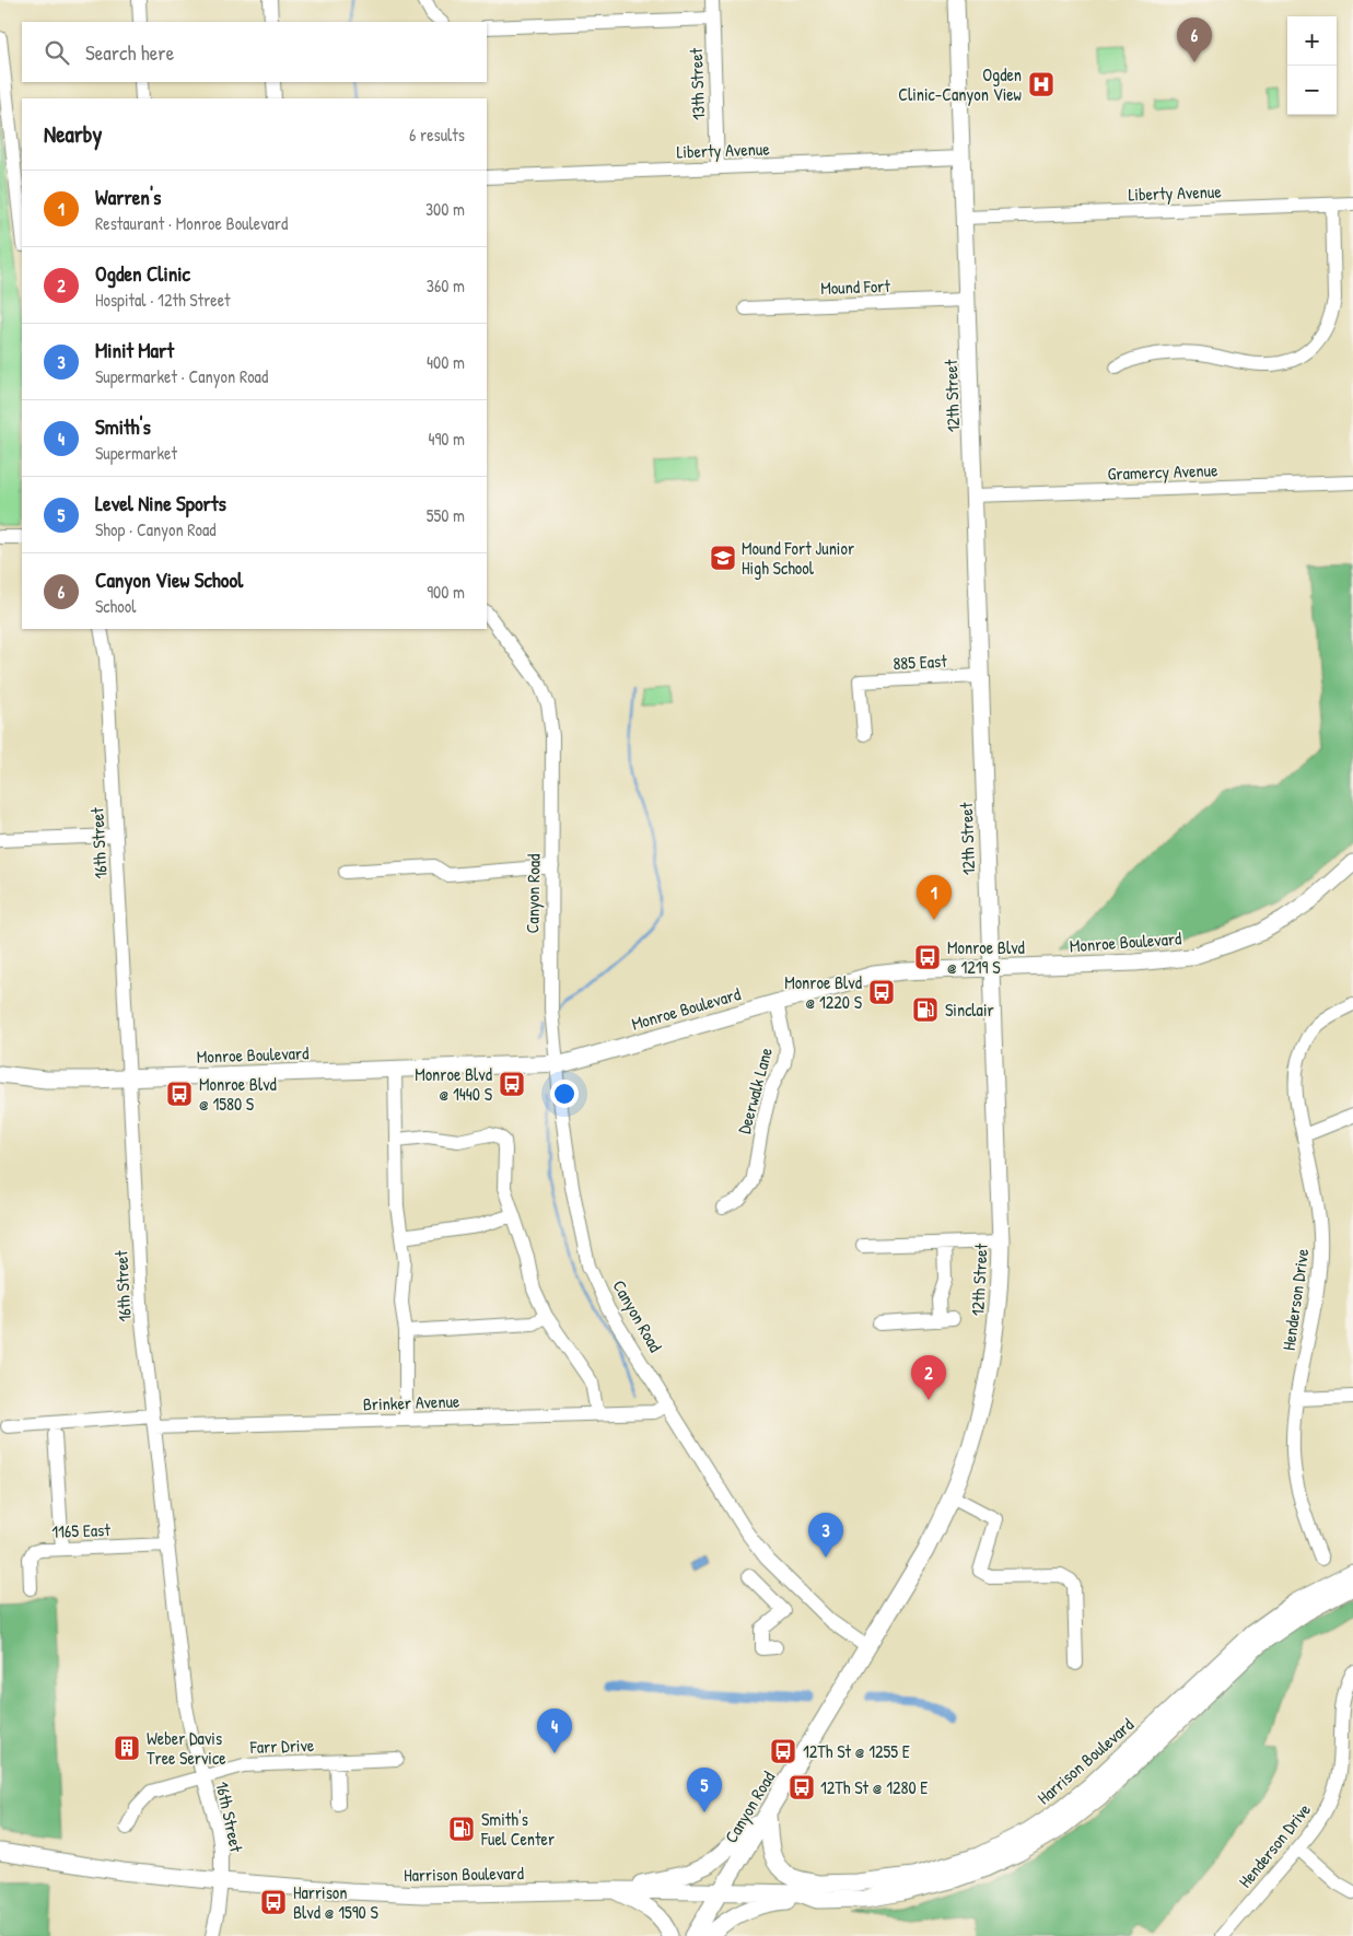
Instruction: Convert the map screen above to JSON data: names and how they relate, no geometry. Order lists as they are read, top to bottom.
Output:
{
  "streets": {
    "main road": [
      "12th Street",
      "Canyon Road",
      "Monroe Boulevard",
      "Harrison Boulevard"
    ],
    "street": [
      "13th Street",
      "Liberty Avenue",
      "Mound Fort",
      "Gramercy Avenue",
      "885 East",
      "16th Street",
      "Deerwalk Lane",
      "Henderson Drive",
      "Brinker Avenue",
      "1165 East",
      "Farr Drive"
    ]
  },
  "crossings": [
    ["13th Street", "Liberty Avenue"],
    ["Liberty Avenue", "12th Street"],
    ["Mound Fort", "12th Street"],
    ["12th Street", "Gramercy Avenue"],
    ["12th Street", "885 East"],
    ["12th Street", "Canyon Road"],
    ["12th Street", "Monroe Boulevard"],
    ["16th Street", "Monroe Boulevard"],
    ["16th Street", "Brinker Avenue"],
    ["16th Street", "1165 East"],
    ["16th Street", "Farr Drive"],
    ["16th Street", "Harrison Boulevard"],
    ["Canyon Road", "Monroe Boulevard"],
    ["Canyon Road", "Brinker Avenue"],
    ["Canyon Road", "Harrison Boulevard"],
    ["Monroe Boulevard", "Deerwalk Lane"]
  ],
  "places": {
    "hospital": ["Ogden Clinic-Canyon View"],
    "school or university": ["Mound Fort Junior High School"],
    "bus stop": [
      "Monroe Blvd @ 1219 S",
      "Monroe Blvd @ 1220 S",
      "Monroe Blvd @ 1440 S",
      "Monroe Blvd @ 1580 S",
      "12Th St @ 1255 E",
      "12Th St @ 1280 E",
      "Harrison Blvd @ 1590 S"
    ],
    "fuel station": ["Sinclair", "Smith's Fuel Center"],
    "building": ["Weber Davis Tree Service"]
  },
  "page": {
    "map_buttons": ["+", "−"],
    "pins": [
      "6",
      "1",
      "2",
      "3",
      "4",
      "5"
    ],
    "search": "Search here",
    "heading": ["Nearby", "6 results"],
    "list": [
      {
        "mark": "1",
        "name": "Warren's",
        "note": "Restaurant · Monroe Boulevard",
        "value": "300 m"
      },
      {
        "mark": "2",
        "name": "Ogden Clinic",
        "note": "Hospital · 12th Street",
        "value": "360 m"
      },
      {
        "mark": "3",
        "name": "Minit Mart",
        "note": "Supermarket · Canyon Road",
        "value": "400 m"
      },
      {
        "mark": "4",
        "name": "Smith's",
        "note": "Supermarket",
        "value": "490 m"
      },
      {
        "mark": "5",
        "name": "Level Nine Sports",
        "note": "Shop · Canyon Road",
        "value": "550 m"
      },
      {
        "mark": "6",
        "name": "Canyon View School",
        "note": "School",
        "value": "900 m"
      }
    ]
  }
}
